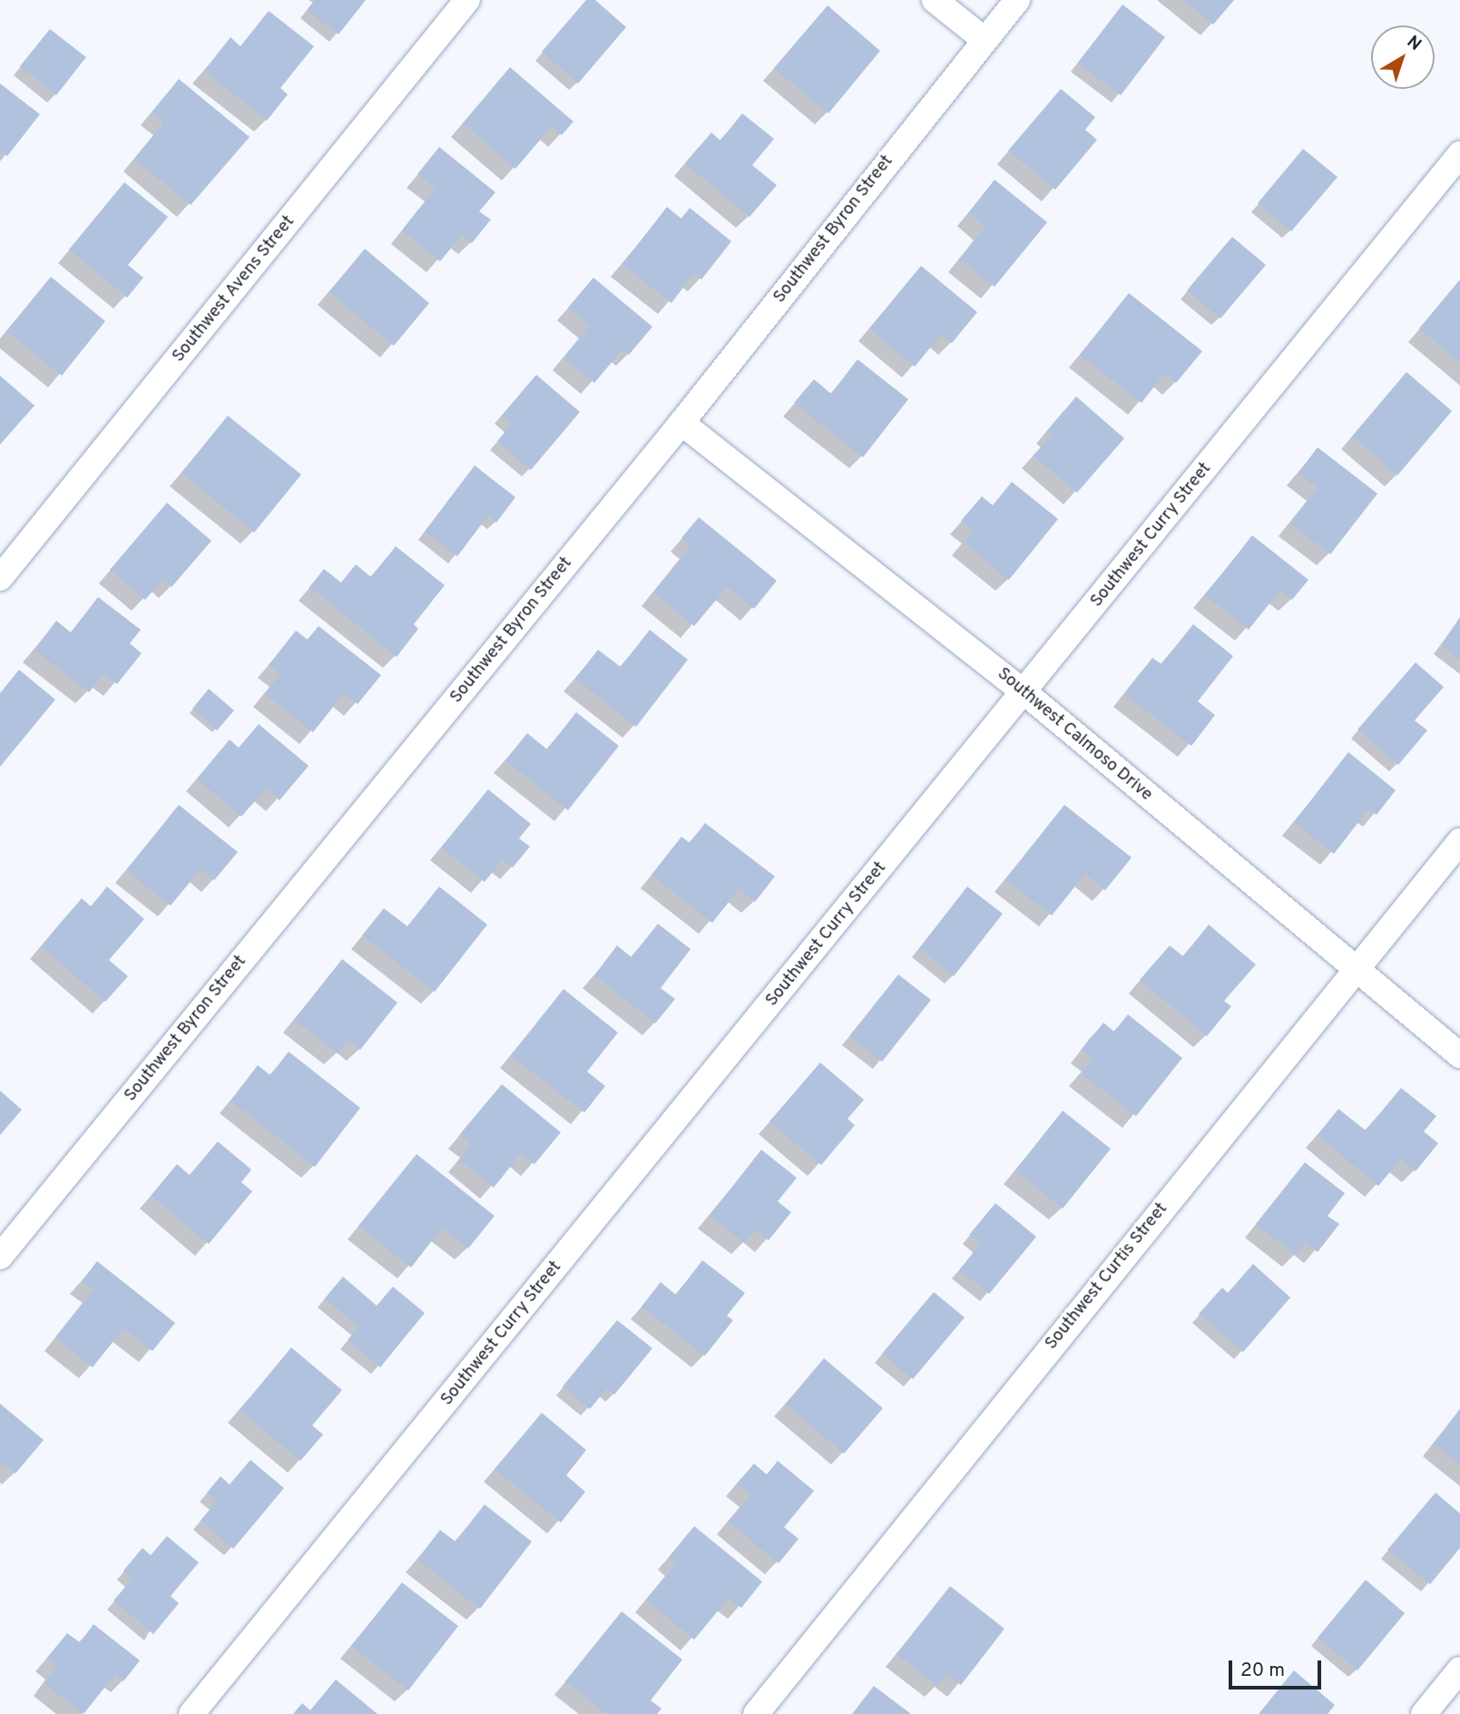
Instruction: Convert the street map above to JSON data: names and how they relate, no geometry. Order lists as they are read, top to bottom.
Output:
{
  "streets": {
    "street": [
      "Southwest Byron Street",
      "Southwest Avens Street",
      "Southwest Curry Street",
      "Southwest Calmoso Drive",
      "Southwest Curtis Street"
    ]
  },
  "crossings": [
    ["Southwest Byron Street", "Southwest Calmoso Drive"],
    ["Southwest Curry Street", "Southwest Calmoso Drive"],
    ["Southwest Calmoso Drive", "Southwest Curtis Street"]
  ],
  "scale_bar": "20 m",
  "north": "top right"
}
